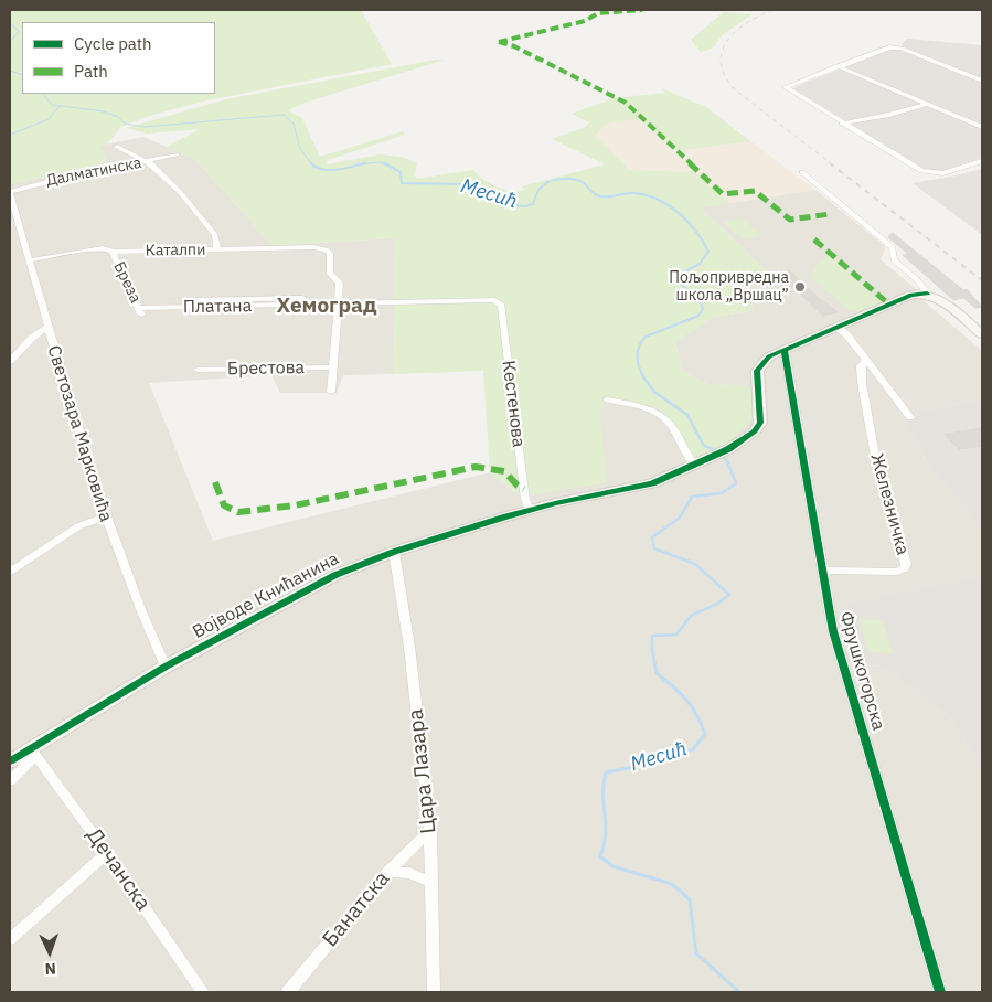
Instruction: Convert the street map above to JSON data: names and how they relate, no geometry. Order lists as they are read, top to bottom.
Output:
{
  "streets": {
    "street": [
      "Далматинска",
      "Каталпи",
      "Бреза",
      "Платана",
      "Брестова",
      "Кестенова",
      "Светозара Марковића",
      "Железничка",
      "Војводе Книћанина",
      "Фрушкогорска",
      "Цара Лазара",
      "Дечанска",
      "Банатска"
    ]
  },
  "crossings": [
    ["Далматинска", "Светозара Марковића"],
    ["Каталпи", "Бреза"],
    ["Каталпи", "Платана"],
    ["Каталпи", "Светозара Марковића"],
    ["Бреза", "Платана"],
    ["Платана", "Кестенова"],
    ["Кестенова", "Војводе Книћанина"],
    ["Светозара Марковића", "Војводе Книћанина"],
    ["Железничка", "Фрушкогорска"],
    ["Војводе Книћанина", "Фрушкогорска"],
    ["Војводе Книћанина", "Цара Лазара"],
    ["Војводе Книћанина", "Дечанска"],
    ["Цара Лазара", "Банатска"]
  ],
  "districts": ["Хемоград"],
  "water": ["Месић"],
  "places": ["Пољопривредна школа „Вршац”"],
  "legend": ["Cycle path", "Path"],
  "north": "bottom"
}
